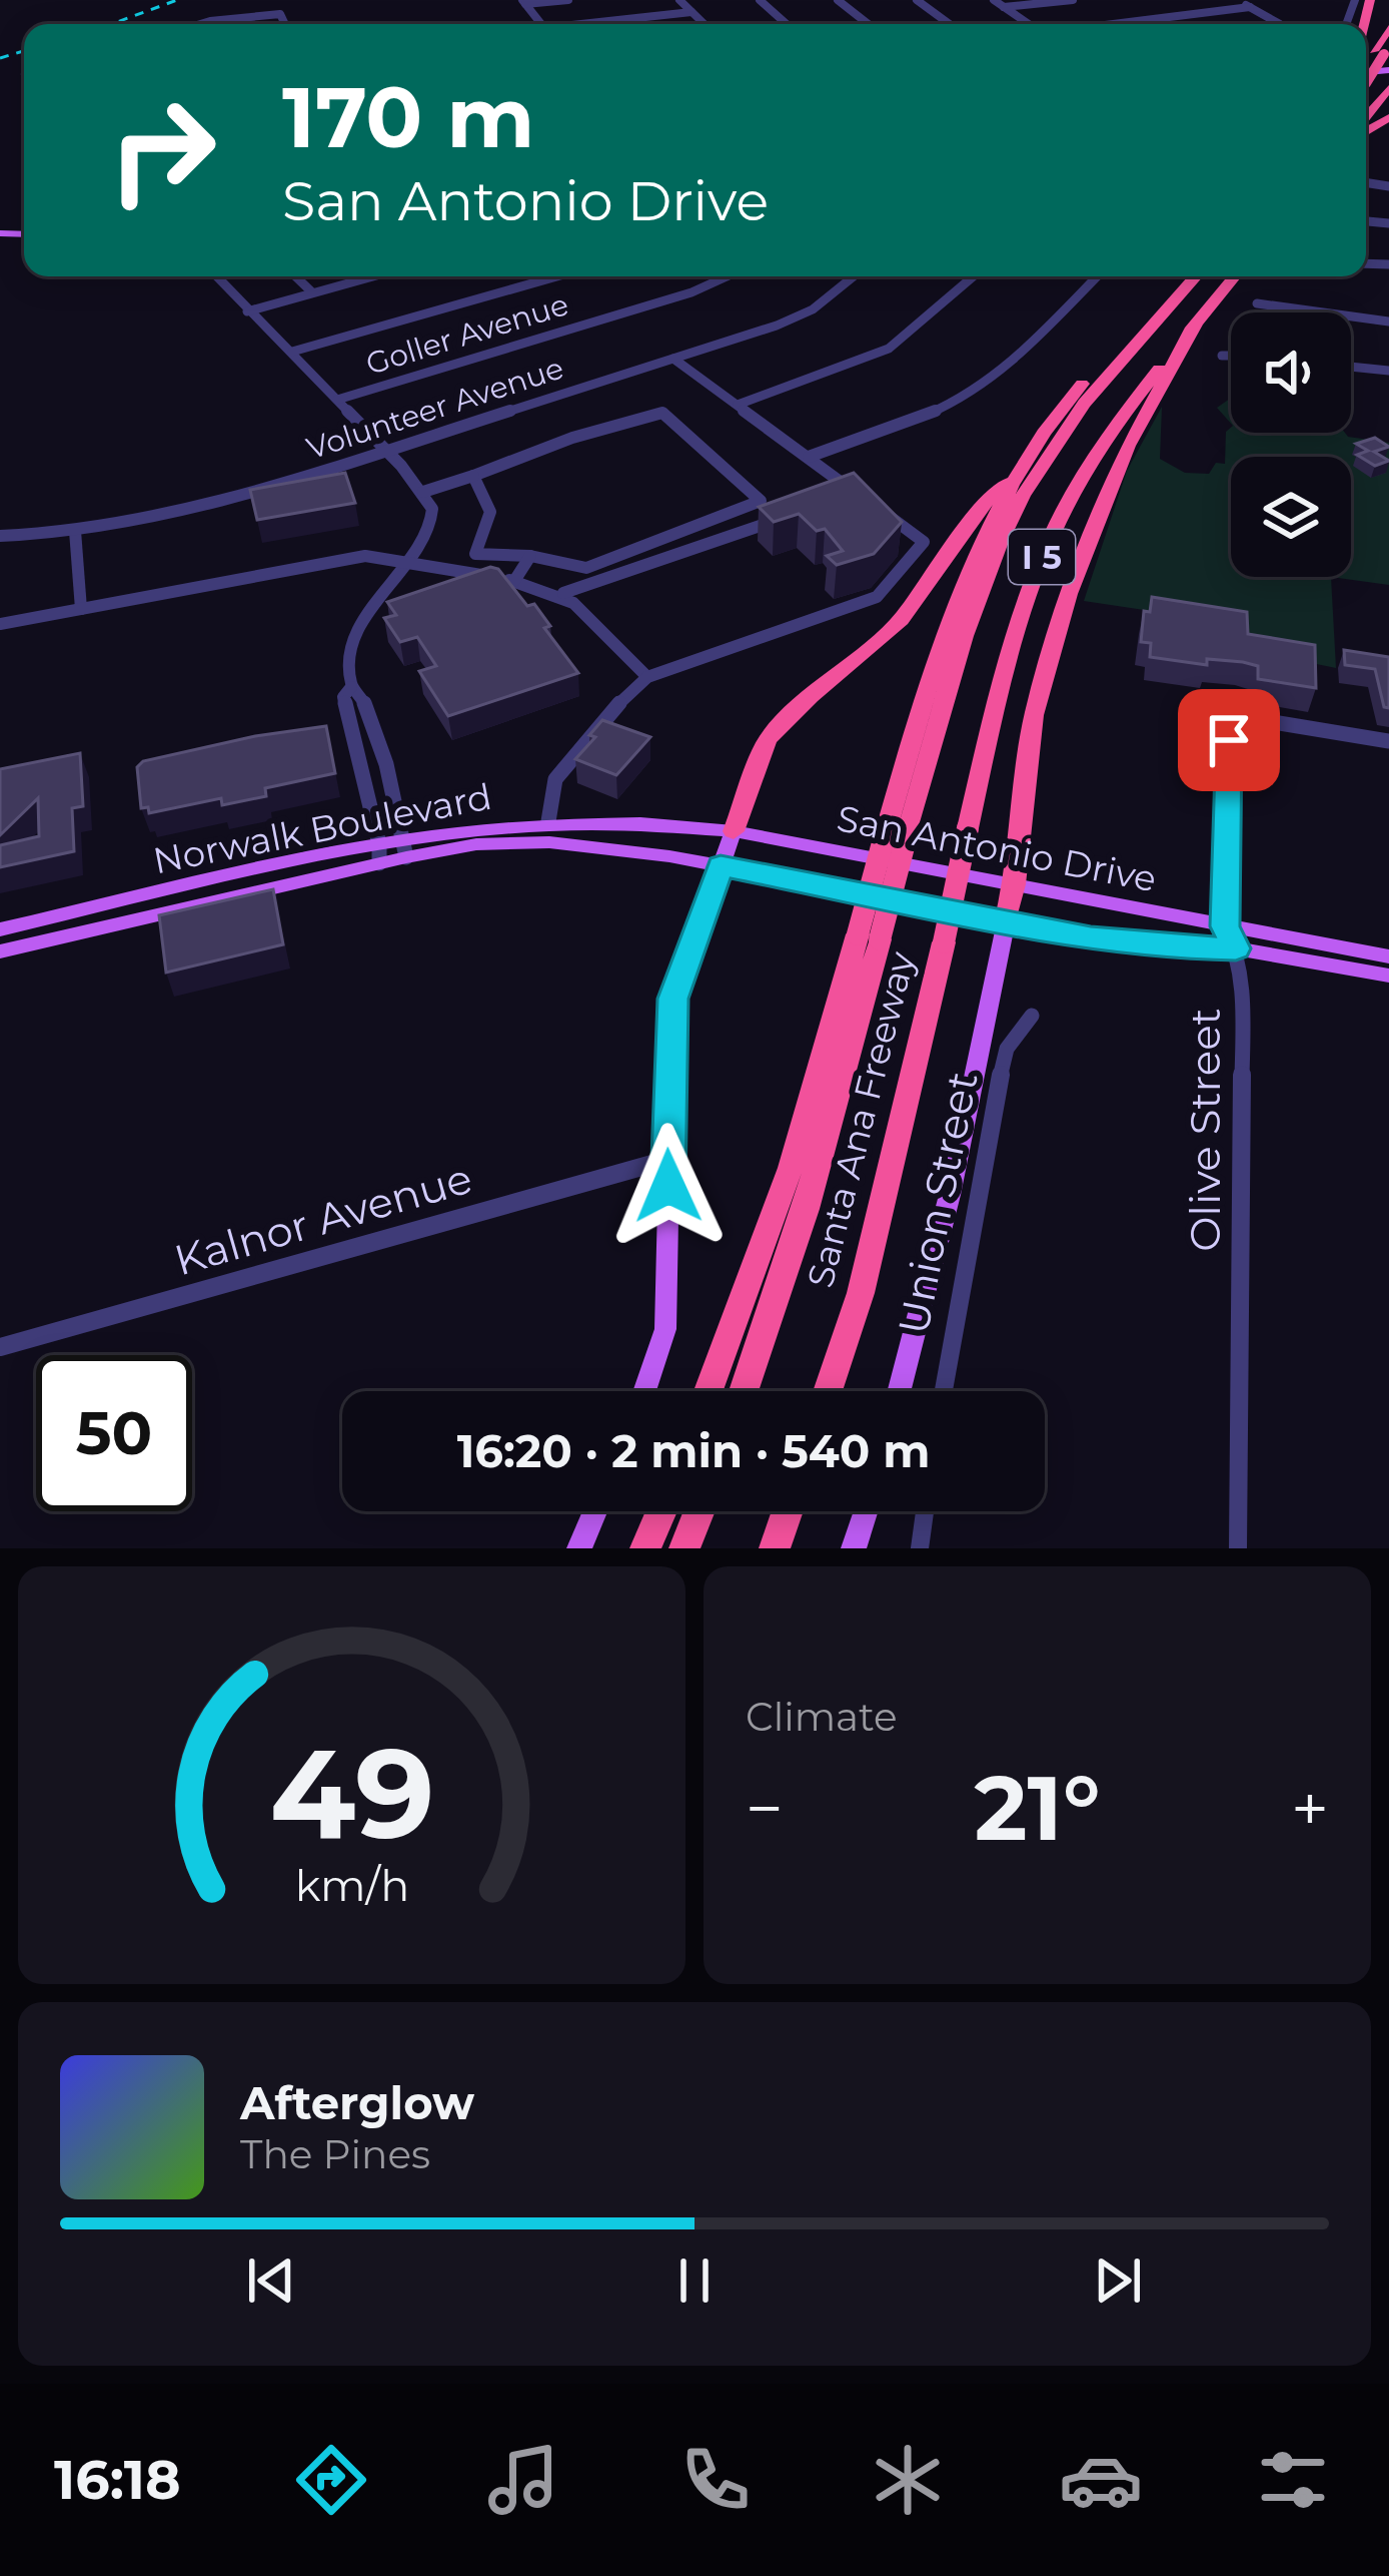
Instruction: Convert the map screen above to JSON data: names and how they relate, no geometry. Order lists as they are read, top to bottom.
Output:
{
  "streets": {
    "highway": ["I 5", "Santa Ana Freeway"],
    "main road": ["Norwalk Boulevard", "San Antonio Drive"],
    "street": [
      "Goller Avenue",
      "Volunteer Avenue",
      "Olive Street",
      "Union Street",
      "Kalnor Avenue"
    ]
  },
  "crossings": [
    ["Norwalk Boulevard", "San Antonio Drive"],
    ["San Antonio Drive", "Olive Street"]
  ],
  "page": {
    "turn": ["170 m", "San Antonio Drive"],
    "limit": "50",
    "trip": "16:20 · 2 min · 540 m",
    "tile": "Climate",
    "heat": ["−", "21°", "+"],
    "song": ["Afterglow", "The Pines"],
    "tabs": "16:18",
    "gauge": ["49", "km/h"]
  }
}
